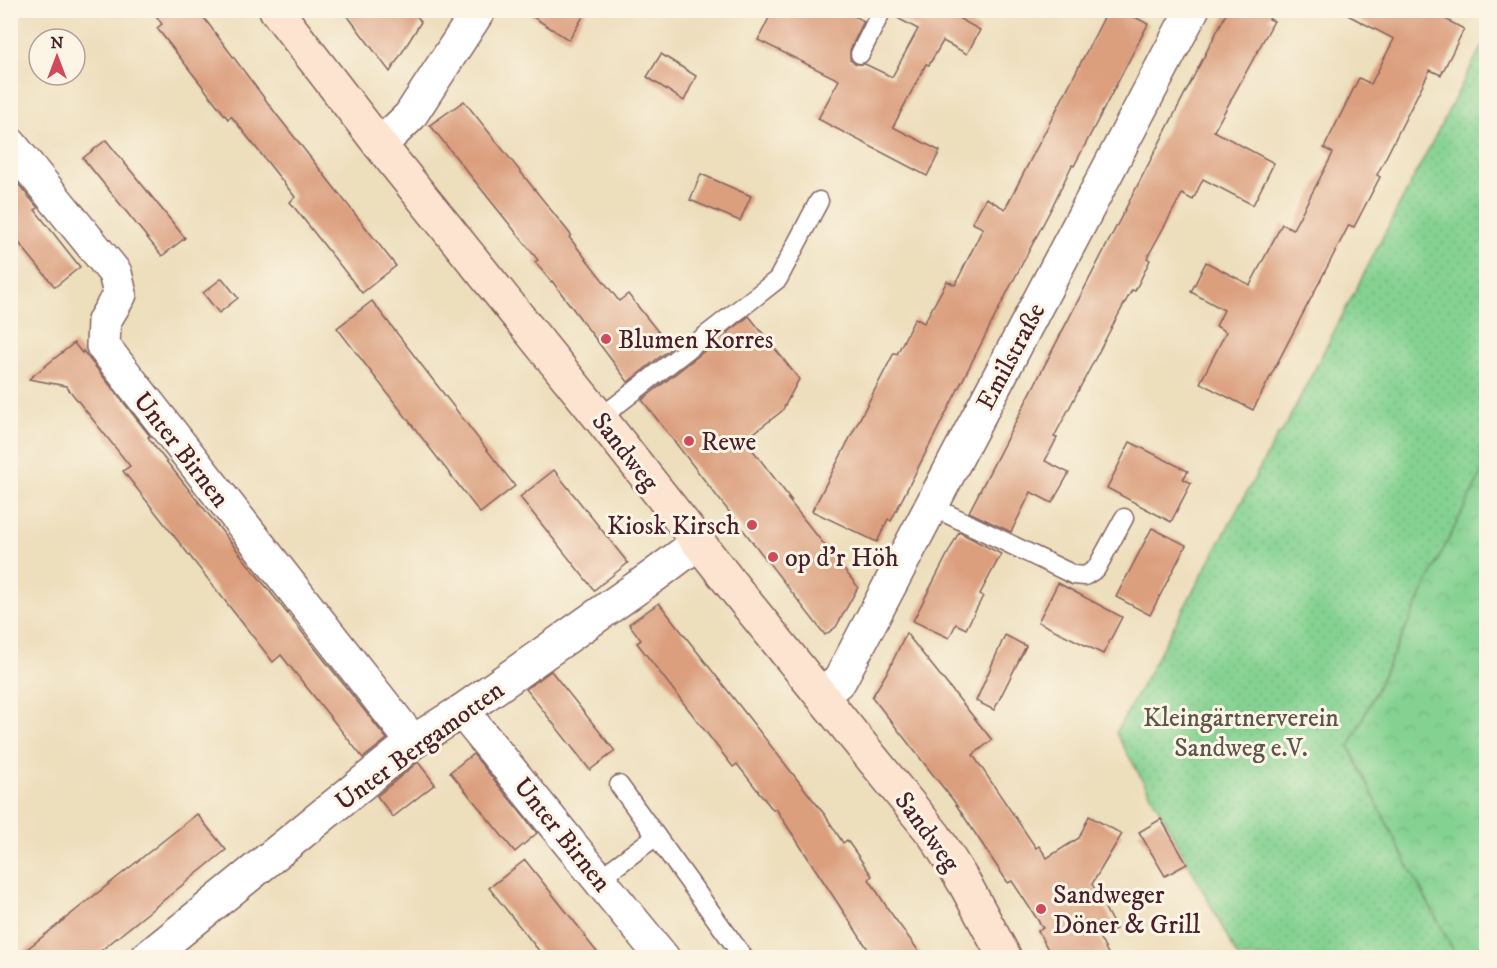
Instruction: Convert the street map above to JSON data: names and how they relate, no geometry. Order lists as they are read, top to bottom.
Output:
{
  "streets": {
    "street": [
      "Emilstraße",
      "Unter Birnen",
      "Sandweg",
      "Unter Bergamotten"
    ]
  },
  "crossings": [
    ["Emilstraße", "Sandweg"],
    ["Unter Birnen", "Unter Bergamotten"],
    ["Sandweg", "Unter Bergamotten"]
  ],
  "parks": ["Kleingärtnerverein Sandweg e.V."],
  "places": [
    "Blumen Korres",
    "Rewe",
    "Kiosk Kirsch",
    "op d'r Höh",
    "Sandweger Döner & Grill"
  ],
  "north": "top"
}
